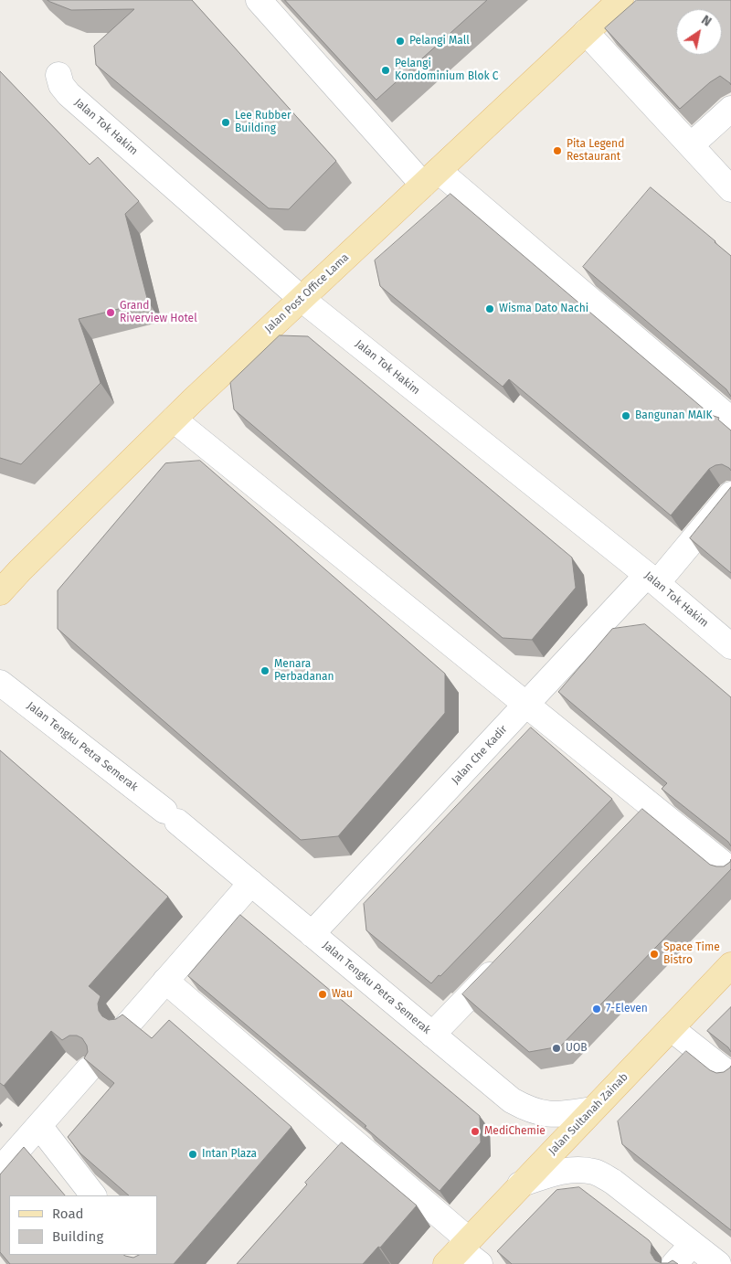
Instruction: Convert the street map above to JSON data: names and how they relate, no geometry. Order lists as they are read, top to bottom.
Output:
{
  "streets": {
    "main road": ["Jalan Post Office Lama", "Jalan Sultanah Zainab"],
    "street": ["Jalan Tok Hakim", "Jalan Tengku Petra Semerak", "Jalan Che Kadir"]
  },
  "crossings": [
    ["Jalan Tok Hakim", "Jalan Post Office Lama"],
    ["Jalan Tok Hakim", "Jalan Che Kadir"],
    ["Jalan Tengku Petra Semerak", "Jalan Che Kadir"],
    ["Jalan Tengku Petra Semerak", "Jalan Sultanah Zainab"]
  ],
  "places": [
    "Pelangi Mall",
    "Pelangi Kondominium Blok C",
    "Lee Rubber Building",
    "Pita Legend Restaurant",
    "Wisma Dato Nachi",
    "Grand Riverview Hotel",
    "Bangunan MAIK",
    "Menara Perbadanan",
    "Space Time Bistro",
    "Wau",
    "7-Eleven",
    "UOB",
    "MediChemie",
    "Intan Plaza"
  ],
  "legend": ["Road", "Building"],
  "north": "top right"
}
